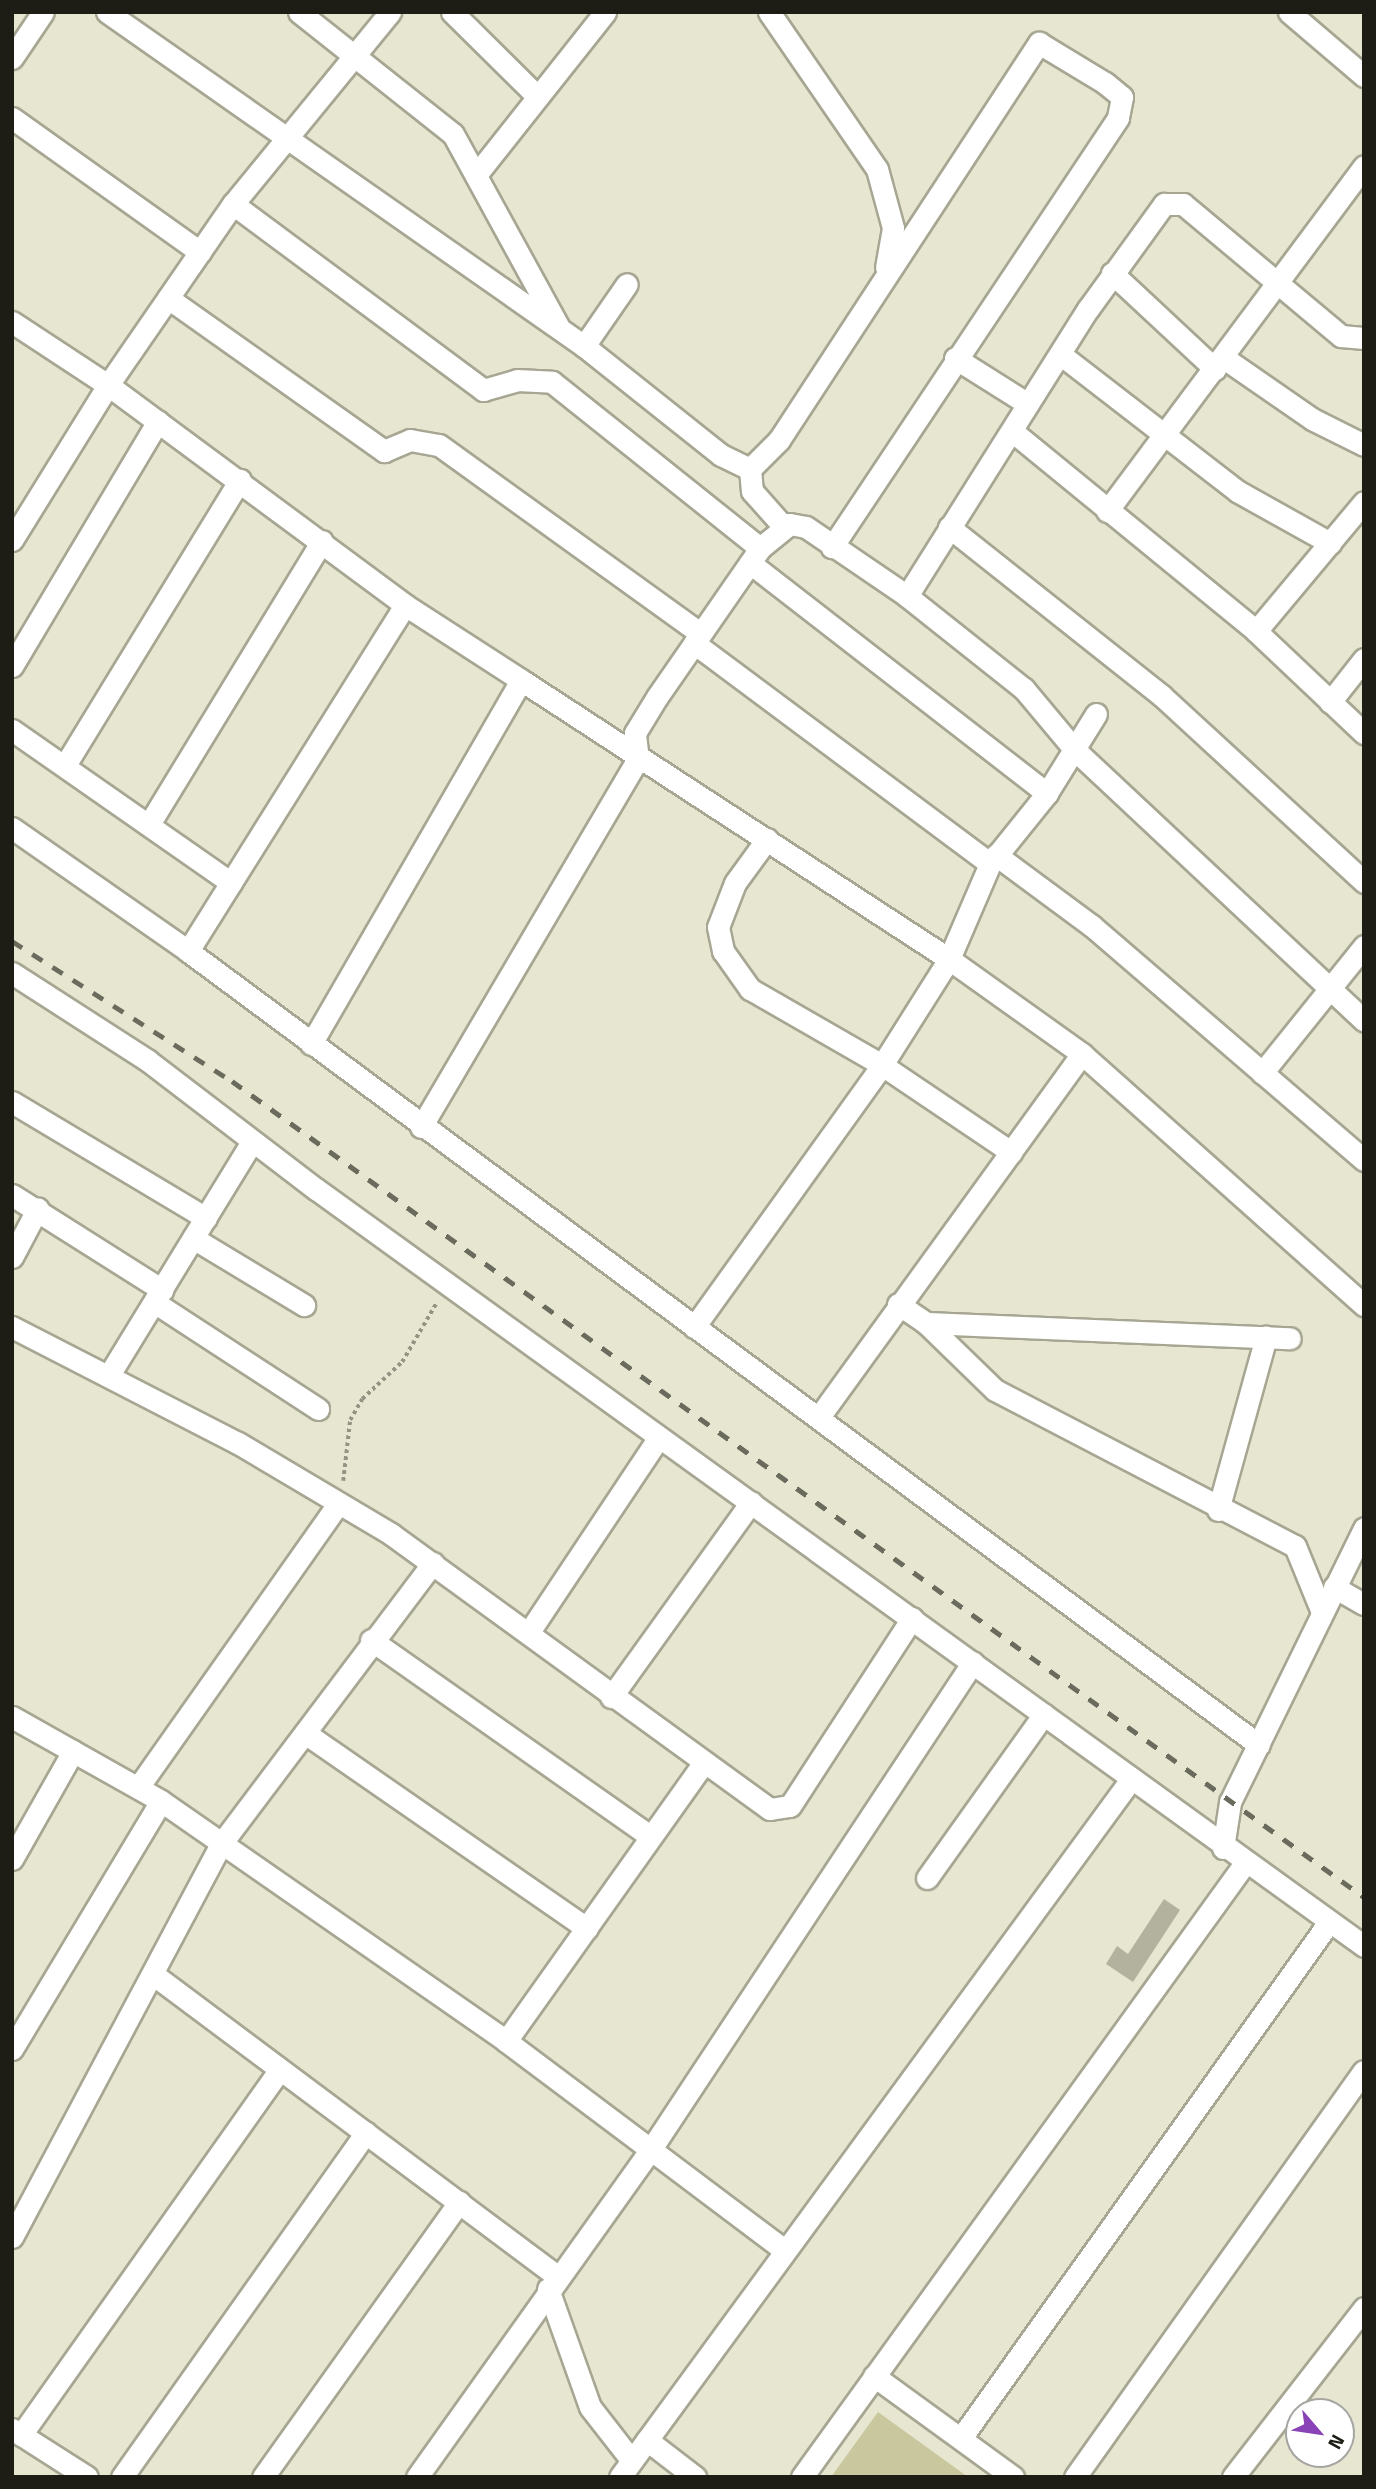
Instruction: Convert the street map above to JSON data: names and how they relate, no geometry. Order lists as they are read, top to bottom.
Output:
{
  "north": "bottom right"
}
